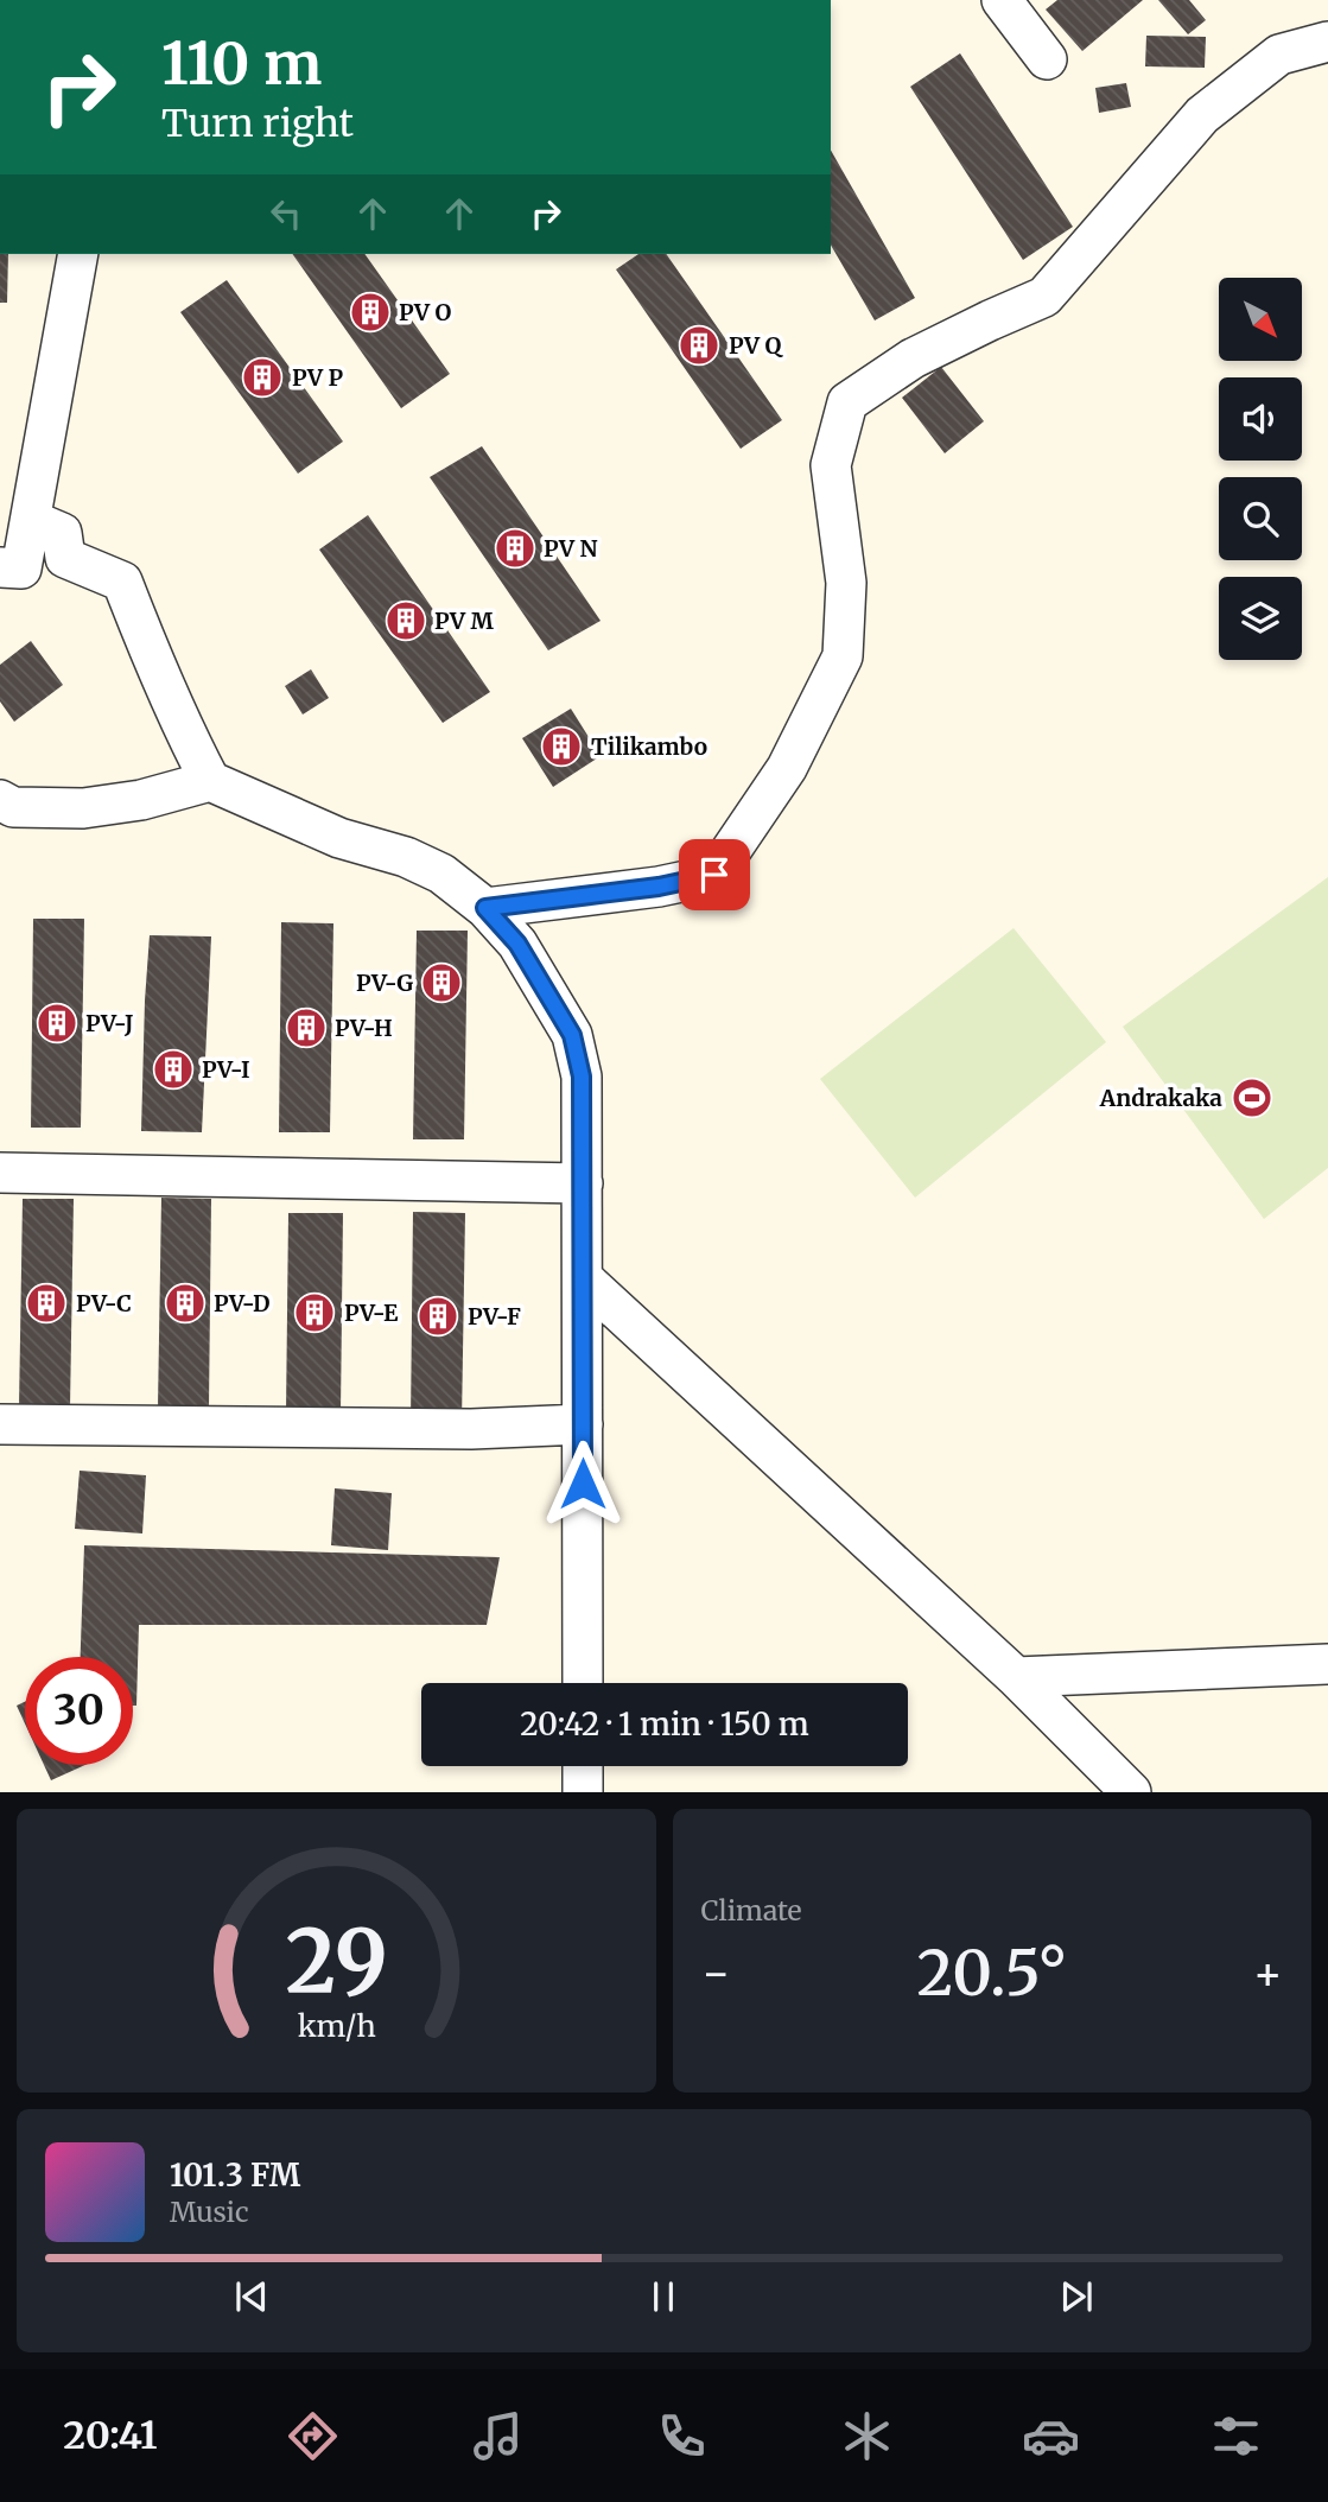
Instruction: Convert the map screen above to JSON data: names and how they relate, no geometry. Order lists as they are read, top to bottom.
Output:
{
  "places": {
    "building": [
      "PV O",
      "PV Q",
      "PV P",
      "PV N",
      "PV M",
      "Tilikambo",
      "PV-G",
      "PV-J",
      "PV-H",
      "PV-I",
      "PV-C",
      "PV-D",
      "PV-E",
      "PV-F"
    ],
    "sports": ["Andrakaka"]
  },
  "north": "bottom right",
  "page": {
    "turn": ["110 m", "Turn right"],
    "limit": "30",
    "trip": "20:42 · 1 min · 150 m",
    "tile": "Climate",
    "heat": ["−", "20.5°", "+"],
    "song": ["101.3 FM", "Music"],
    "tabs": "20:41",
    "gauge": ["29", "km/h"]
  }
}
